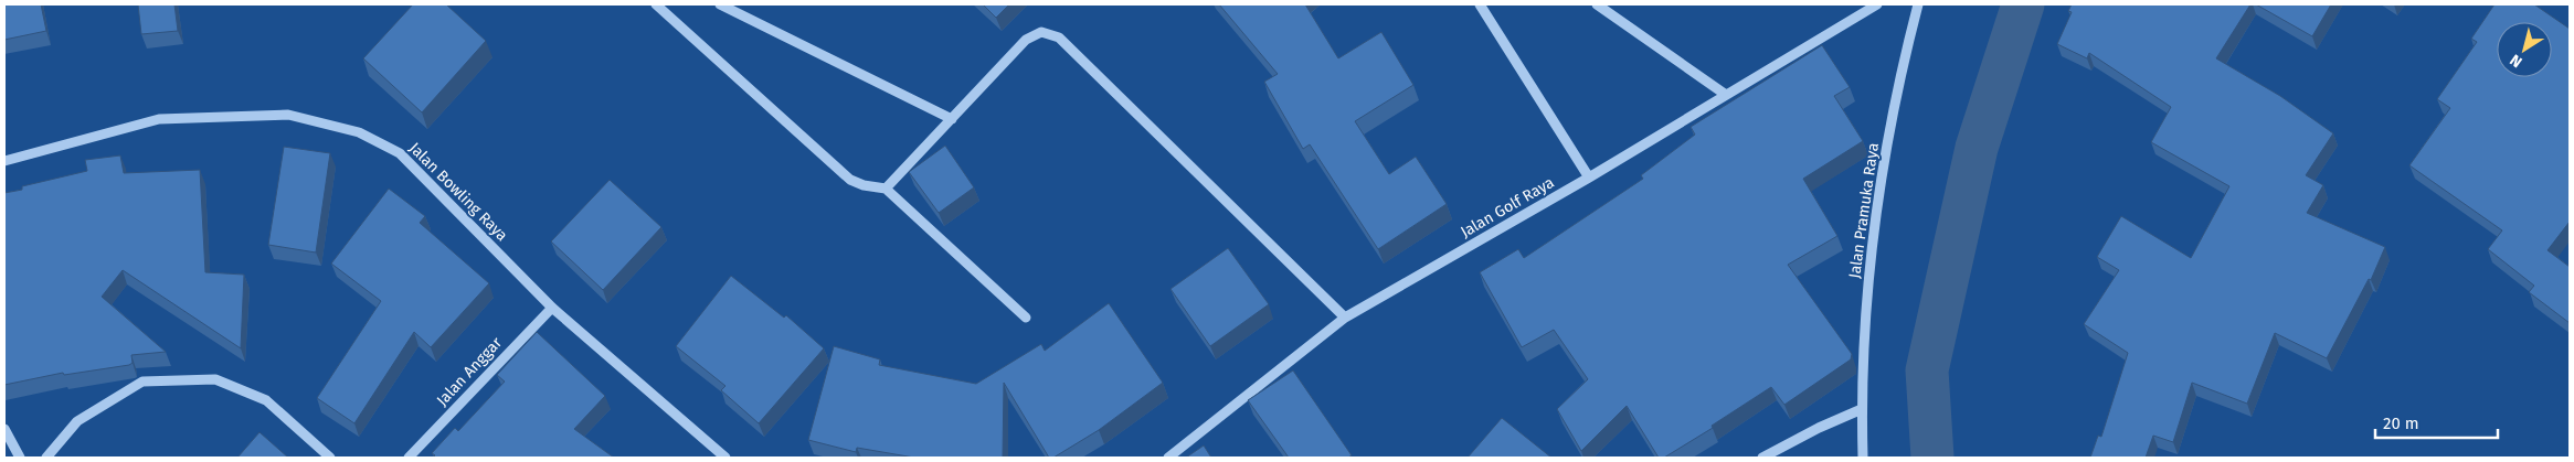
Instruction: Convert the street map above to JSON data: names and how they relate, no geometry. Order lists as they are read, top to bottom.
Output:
{
  "streets": {
    "street": [
      "Jalan Bowling Raya",
      "Jalan Golf Raya",
      "Jalan Pramuka Raya",
      "Jalan Anggar"
    ]
  },
  "crossings": [
    ["Jalan Bowling Raya", "Jalan Anggar"]
  ],
  "scale_bar": "20 m",
  "north": "bottom left"
}
